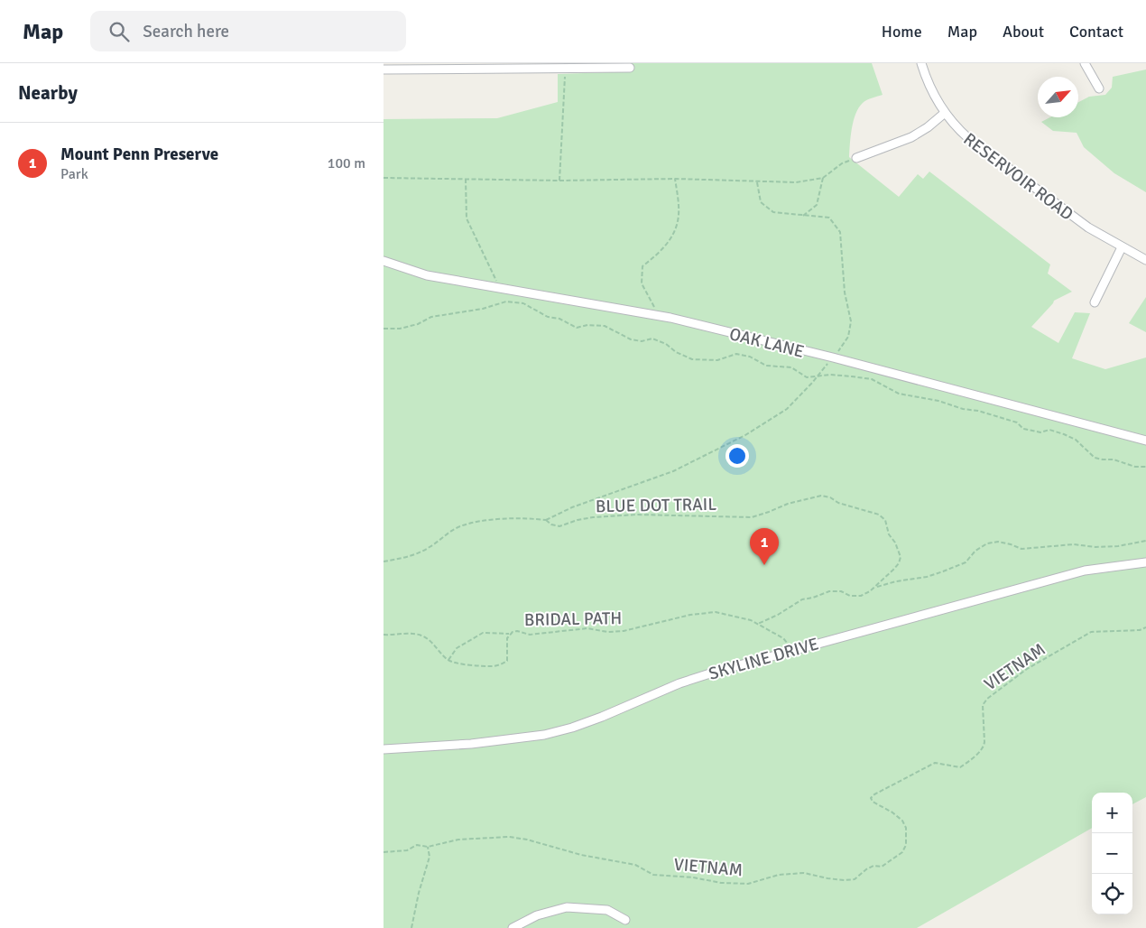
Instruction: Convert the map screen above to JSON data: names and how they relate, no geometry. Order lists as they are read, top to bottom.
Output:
{
  "streets": {
    "street": ["RESERVOIR ROAD", "OAK LANE", "SKYLINE DRIVE"],
    "path": ["BLUE DOT TRAIL", "BRIDAL PATH", "VIETNAM"]
  },
  "crossings": [
    ["OAK LANE", "BLUE DOT TRAIL"],
    ["BLUE DOT TRAIL", "BRIDAL PATH"]
  ],
  "north": "top right",
  "page": {
    "header": "Map",
    "search": "Search here",
    "nav": [
      "Home",
      "Map",
      "About",
      "Contact"
    ],
    "heading": "Nearby",
    "list": [
      {
        "mark": "1",
        "name": "Mount Penn Preserve",
        "note": "Park",
        "value": "100 m"
      }
    ],
    "pins": "1",
    "map_buttons": ["+", "−"]
  }
}
